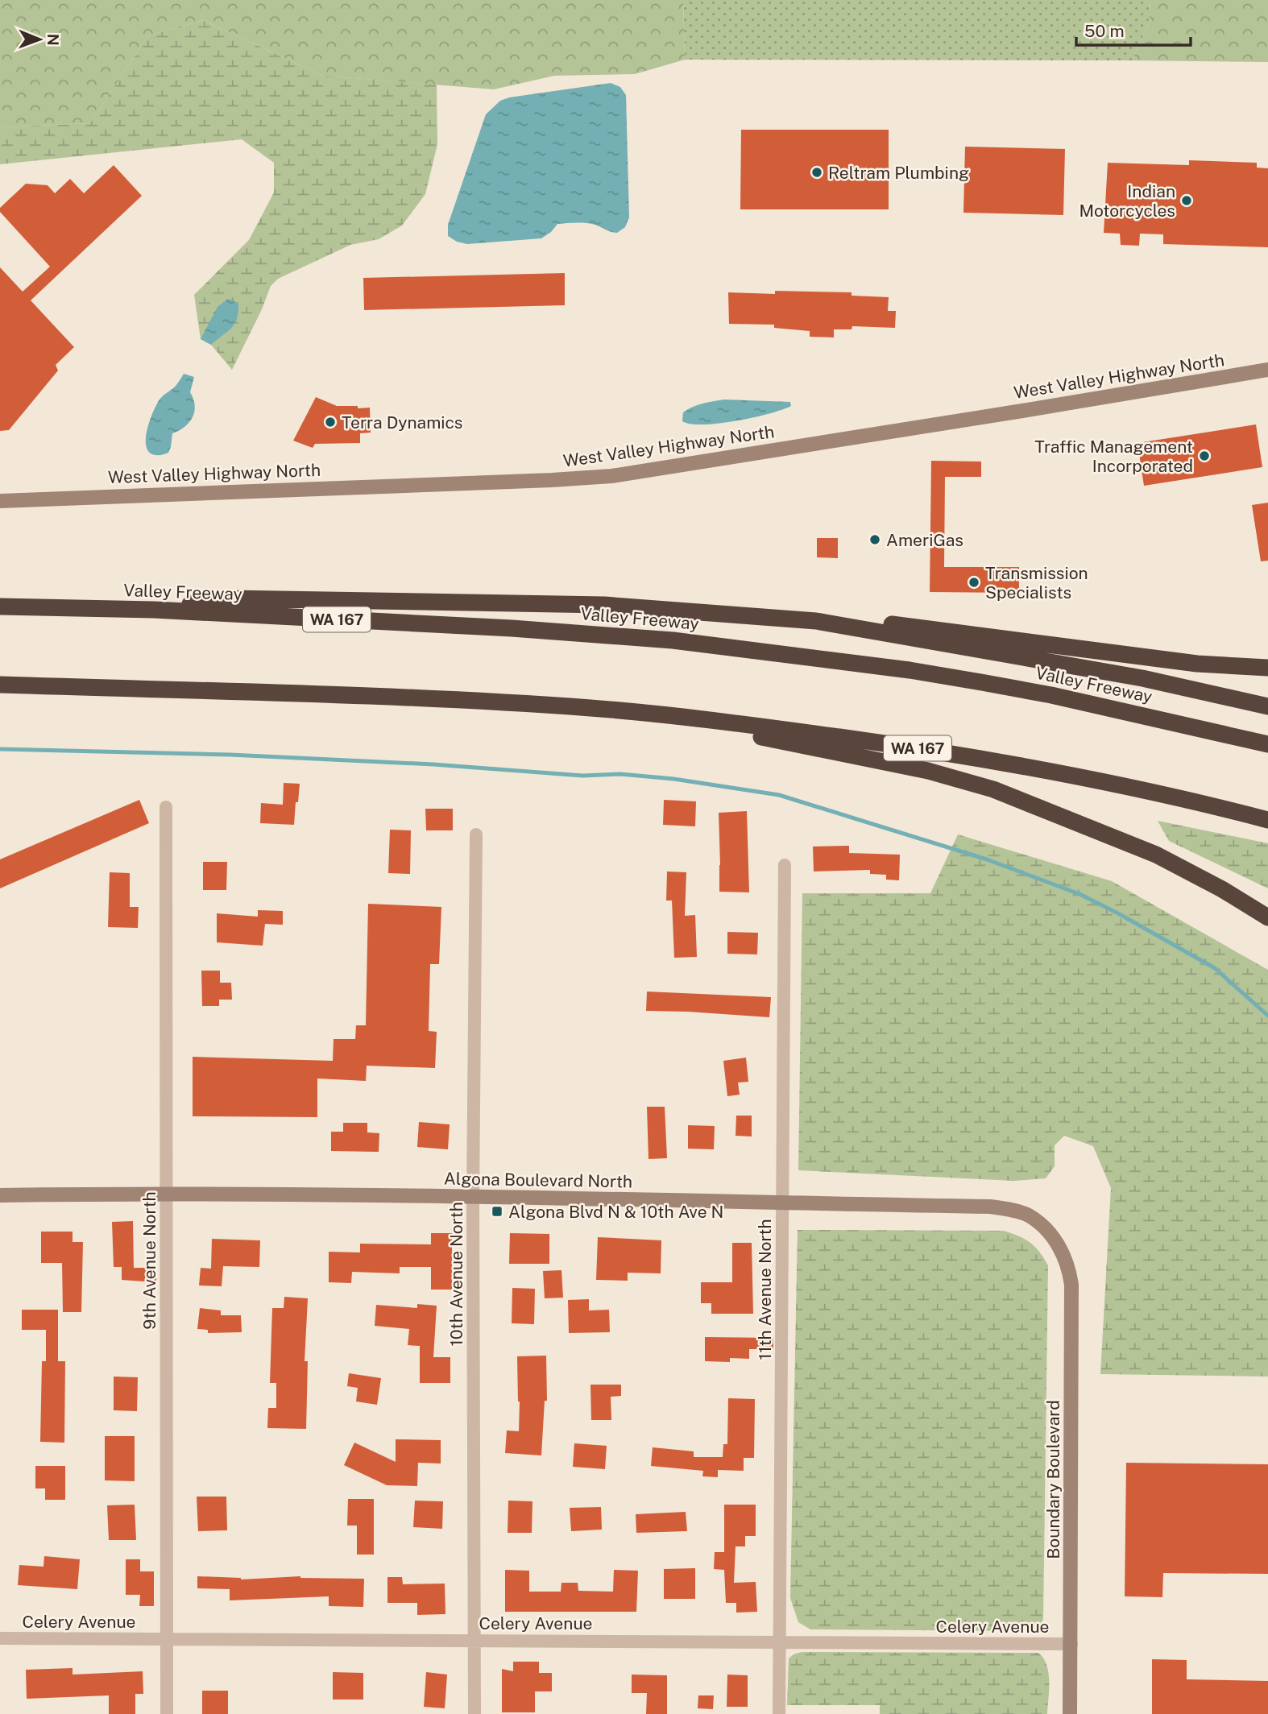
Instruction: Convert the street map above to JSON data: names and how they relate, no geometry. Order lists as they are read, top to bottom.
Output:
{
  "streets": {
    "highway": ["Valley Freeway", "WA 167"],
    "street": [
      "West Valley Highway North",
      "Algona Boulevard North",
      "9th Avenue North",
      "10th Avenue North",
      "11th Avenue North",
      "Boundary Boulevard",
      "Celery Avenue"
    ]
  },
  "crossings": [
    ["Algona Boulevard North", "9th Avenue North"],
    ["Algona Boulevard North", "10th Avenue North"],
    ["Algona Boulevard North", "11th Avenue North"],
    ["Algona Boulevard North", "Boundary Boulevard"],
    ["9th Avenue North", "Celery Avenue"],
    ["10th Avenue North", "Celery Avenue"],
    ["11th Avenue North", "Celery Avenue"],
    ["Boundary Boulevard", "Celery Avenue"]
  ],
  "places": {
    "other": [
      "Reltram Plumbing",
      "Indian Motorcycles",
      "Terra Dynamics",
      "Traffic Management Incorporated",
      "AmeriGas",
      "Transmission Specialists"
    ],
    "transit": ["Algona Blvd N & 10th Ave N"]
  },
  "scale_bar": "50 m",
  "north": "right"
}
